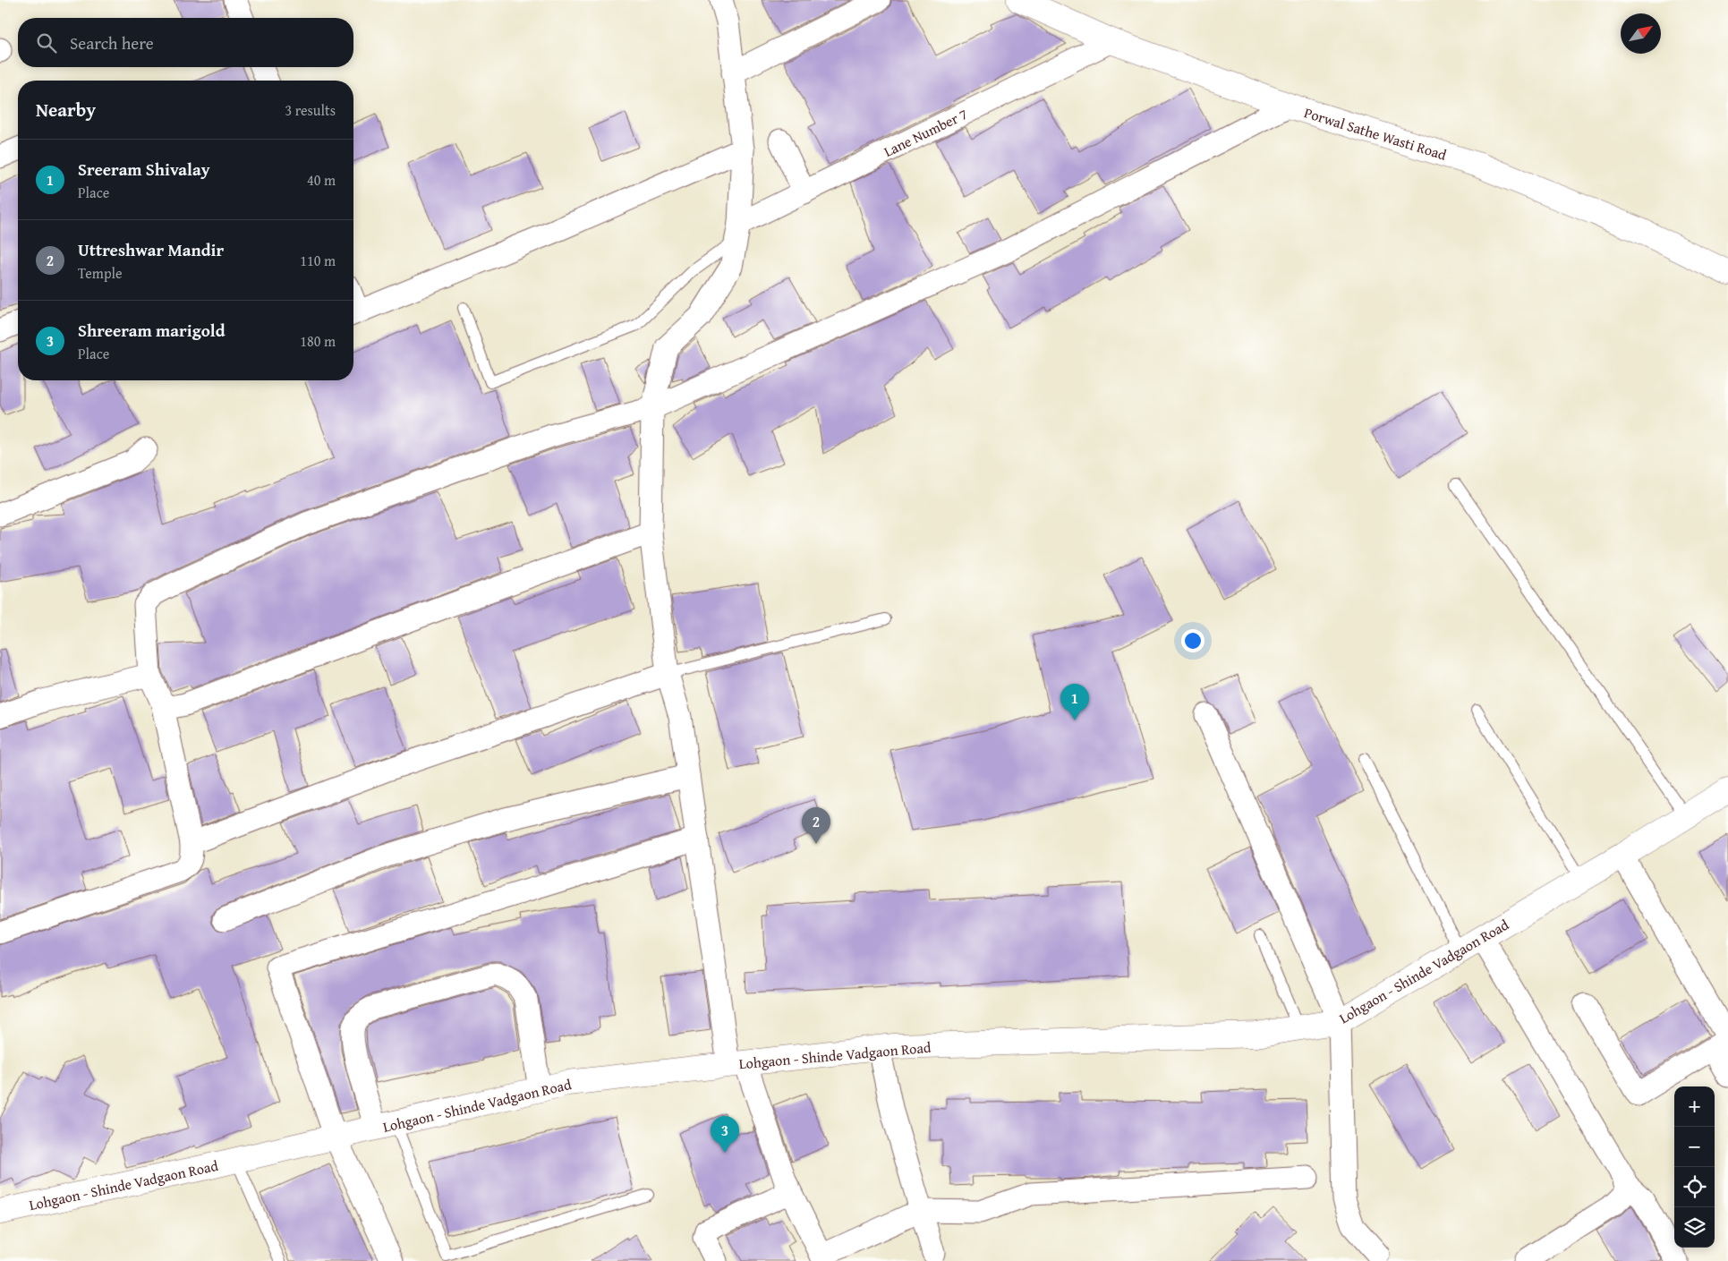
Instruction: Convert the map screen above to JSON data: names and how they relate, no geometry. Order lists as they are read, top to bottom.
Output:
{
  "streets": {
    "street": ["Lane Number 7", "Porwal Sathe Wasti Road", "Lohgaon - Shinde Vadgaon Road"]
  },
  "crossings": [
    ["Lane Number 7", "Porwal Sathe Wasti Road"]
  ],
  "north": "top right",
  "page": {
    "search": "Search here",
    "heading": ["Nearby", "3 results"],
    "list": [
      {
        "mark": "1",
        "name": "Sreeram Shivalay",
        "note": "Place",
        "value": "40 m"
      },
      {
        "mark": "2",
        "name": "Uttreshwar Mandir",
        "note": "Temple",
        "value": "110 m"
      },
      {
        "mark": "3",
        "name": "Shreeram marigold",
        "note": "Place",
        "value": "180 m"
      }
    ],
    "pins": ["1", "2", "3"],
    "map_buttons": ["+", "−"]
  }
}
